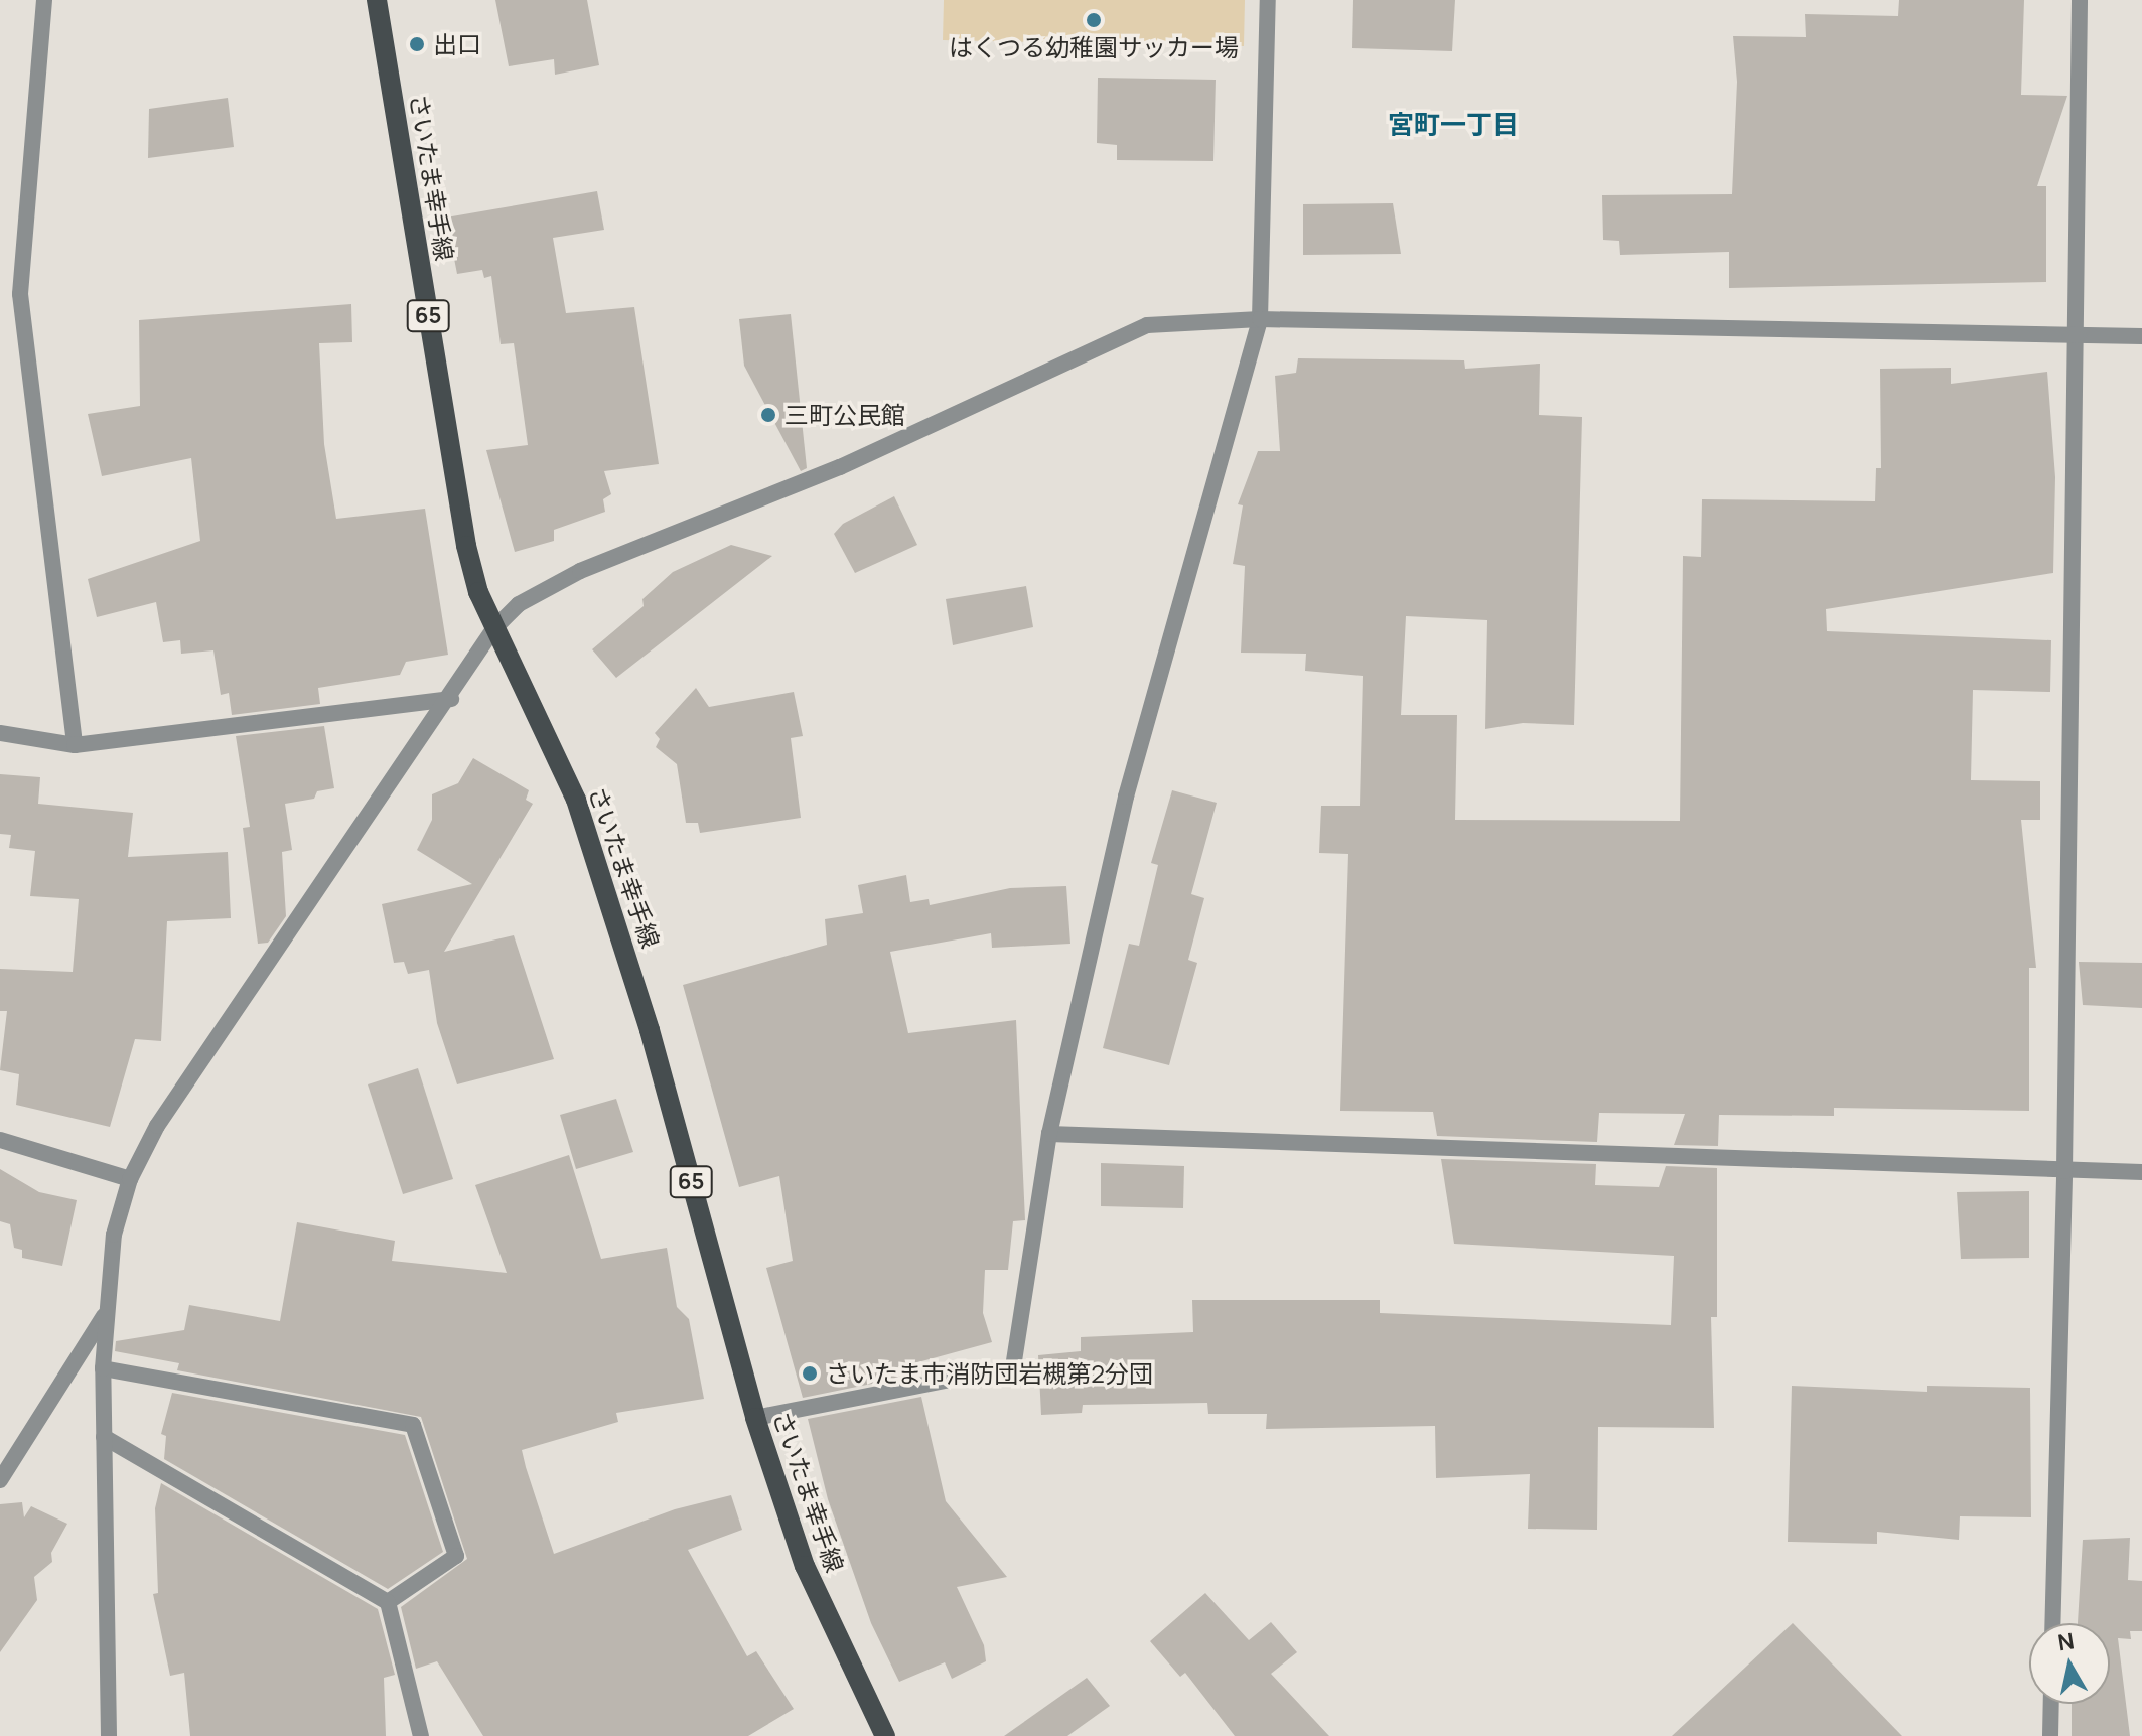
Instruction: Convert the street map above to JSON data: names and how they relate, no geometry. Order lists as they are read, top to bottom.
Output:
{
  "streets": {
    "main road": ["さいたま幸手線", "65"]
  },
  "districts": ["宮町一丁目"],
  "places": [
    "はくつる幼稚園サッカー場",
    "出口",
    "三町公民館",
    "さいたま市消防団岩槻第2分団"
  ],
  "north": "top"
}
